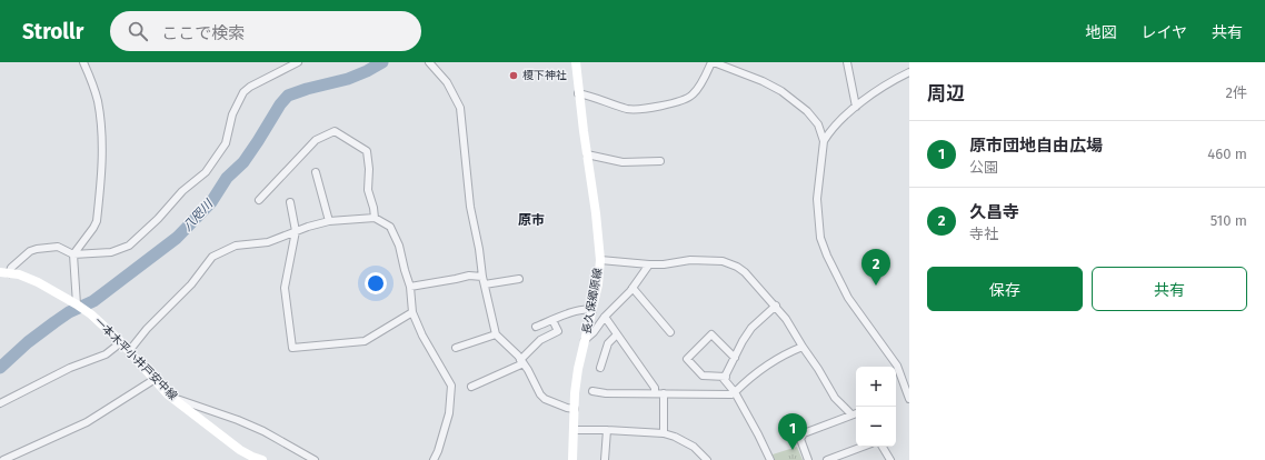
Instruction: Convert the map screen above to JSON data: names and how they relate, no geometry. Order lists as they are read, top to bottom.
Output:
{
  "streets": {
    "main road": ["長久保郷原線", "一本木平小井戸安中線"]
  },
  "districts": ["原市"],
  "water": ["八咫川"],
  "places": ["榎下神社"],
  "page": {
    "header": "Strollr",
    "search": "ここで検索",
    "nav": ["地図", "レイヤ", "共有"],
    "heading": ["周辺", "2件"],
    "list": [
      {
        "mark": "1",
        "name": "原市団地自由広場",
        "note": "公園",
        "value": "460 m"
      },
      {
        "mark": "2",
        "name": "久昌寺",
        "note": "寺社",
        "value": "510 m"
      }
    ],
    "pins": ["2", "1"],
    "buttons": ["保存", "共有"],
    "map_buttons": ["+", "−"]
  }
}
